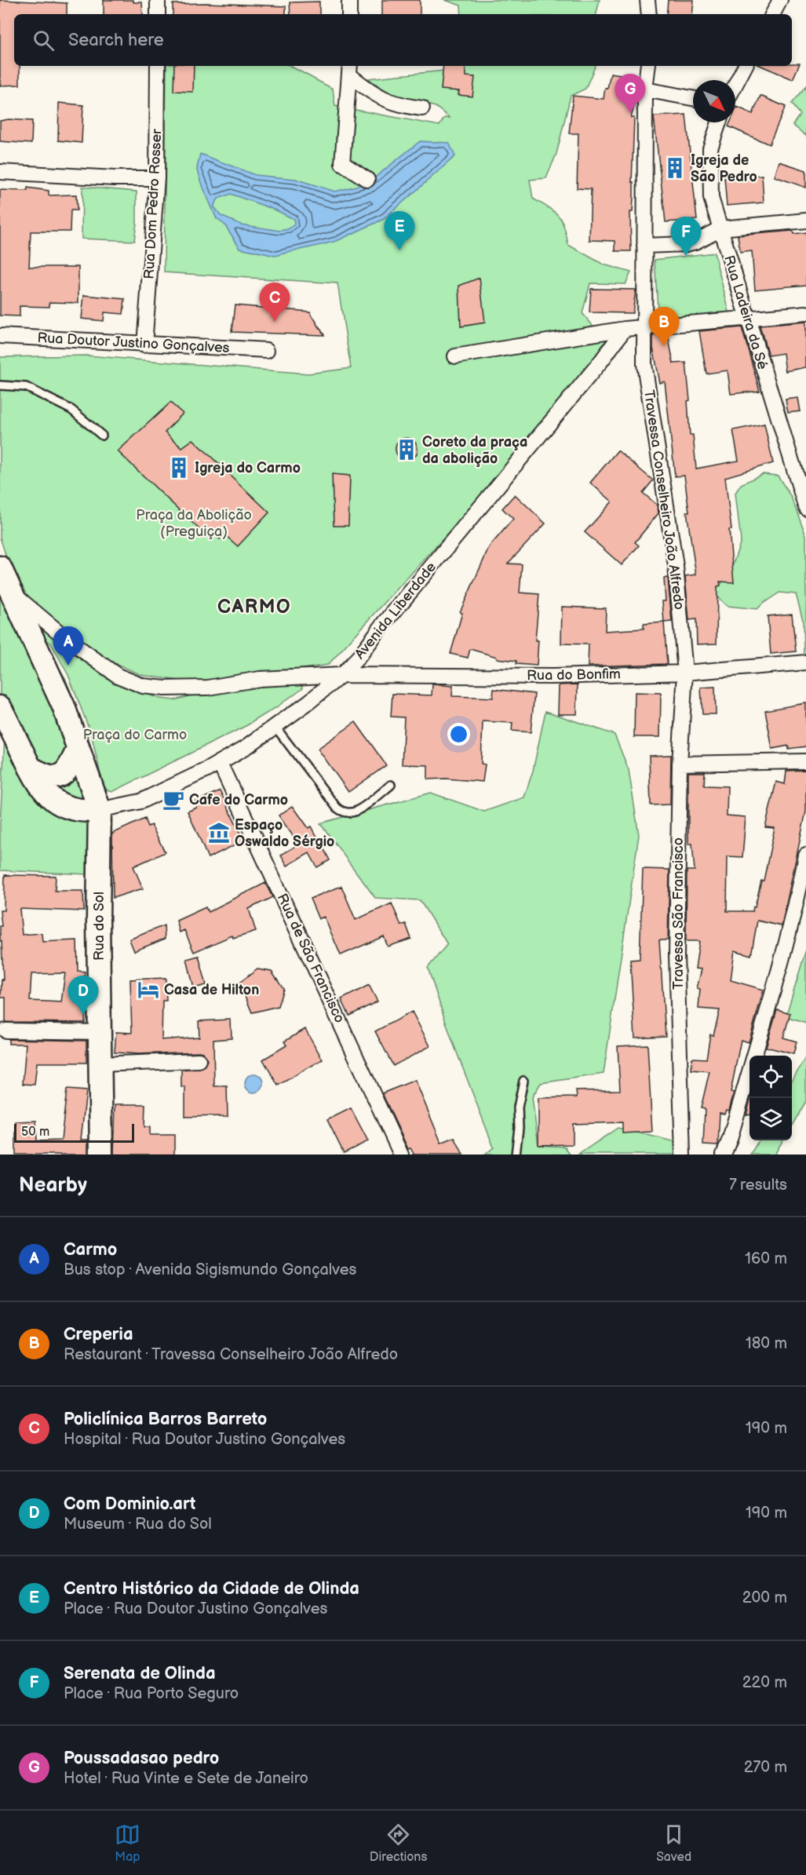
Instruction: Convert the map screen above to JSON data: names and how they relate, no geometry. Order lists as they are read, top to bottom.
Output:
{
  "streets": {
    "main road": ["Rua do Sol"],
    "street": [
      "Rua Dom Pedro Rosser",
      "Rua Ladeira da Sé",
      "Rua Doutor Justino Gonçalves",
      "Travessa Conselheiro João Alfredo",
      "Avenida Liberdade",
      "Rua do Bonfim",
      "Travessa São Francisco",
      "Rua de São Francisco"
    ]
  },
  "crossings": [
    ["Rua Dom Pedro Rosser", "Rua Doutor Justino Gonçalves"],
    ["Travessa Conselheiro João Alfredo", "Rua do Bonfim"],
    ["Travessa Conselheiro João Alfredo", "Travessa São Francisco"],
    ["Avenida Liberdade", "Rua do Bonfim"],
    ["Avenida Liberdade", "Rua do Sol"],
    ["Avenida Liberdade", "Rua de São Francisco"],
    ["Rua do Bonfim", "Travessa São Francisco"]
  ],
  "districts": ["CARMO"],
  "parks": ["Praça da Abolição (Preguiça)", "Praça do Carmo"],
  "places": {
    "building": ["Igreja de São Pedro", "Coreto da praça da abolição", "Igreja do Carmo"],
    "cafe": ["Cafe do Carmo"],
    "museum": ["Espaço Oswaldo Sérgio"],
    "hotel": ["Casa de Hilton"]
  },
  "scale_bar": "50 m",
  "north": "bottom right",
  "page": {
    "search": "Search here",
    "pins": [
      "G",
      "E",
      "F",
      "C",
      "B",
      "A",
      "D"
    ],
    "scale": "50 m",
    "heading": ["Nearby", "7 results"],
    "list": [
      {
        "mark": "A",
        "name": "Carmo",
        "note": "Bus stop · Avenida Sigismundo Gonçalves",
        "value": "160 m"
      },
      {
        "mark": "B",
        "name": "Creperia",
        "note": "Restaurant · Travessa Conselheiro João Alfredo",
        "value": "180 m"
      },
      {
        "mark": "C",
        "name": "Policlínica Barros Barreto",
        "note": "Hospital · Rua Doutor Justino Gonçalves",
        "value": "190 m"
      },
      {
        "mark": "D",
        "name": "Com Dominio.art",
        "note": "Museum · Rua do Sol",
        "value": "190 m"
      },
      {
        "mark": "E",
        "name": "Centro Histórico da Cidade de Olinda",
        "note": "Place · Rua Doutor Justino Gonçalves",
        "value": "200 m"
      },
      {
        "mark": "F",
        "name": "Serenata de Olinda",
        "note": "Place · Rua Porto Seguro",
        "value": "220 m"
      },
      {
        "mark": "G",
        "name": "Poussadasao pedro",
        "note": "Hotel · Rua Vinte e Sete de Janeiro",
        "value": "270 m"
      }
    ],
    "nav": ["Map", "Directions", "Saved"]
  }
}
